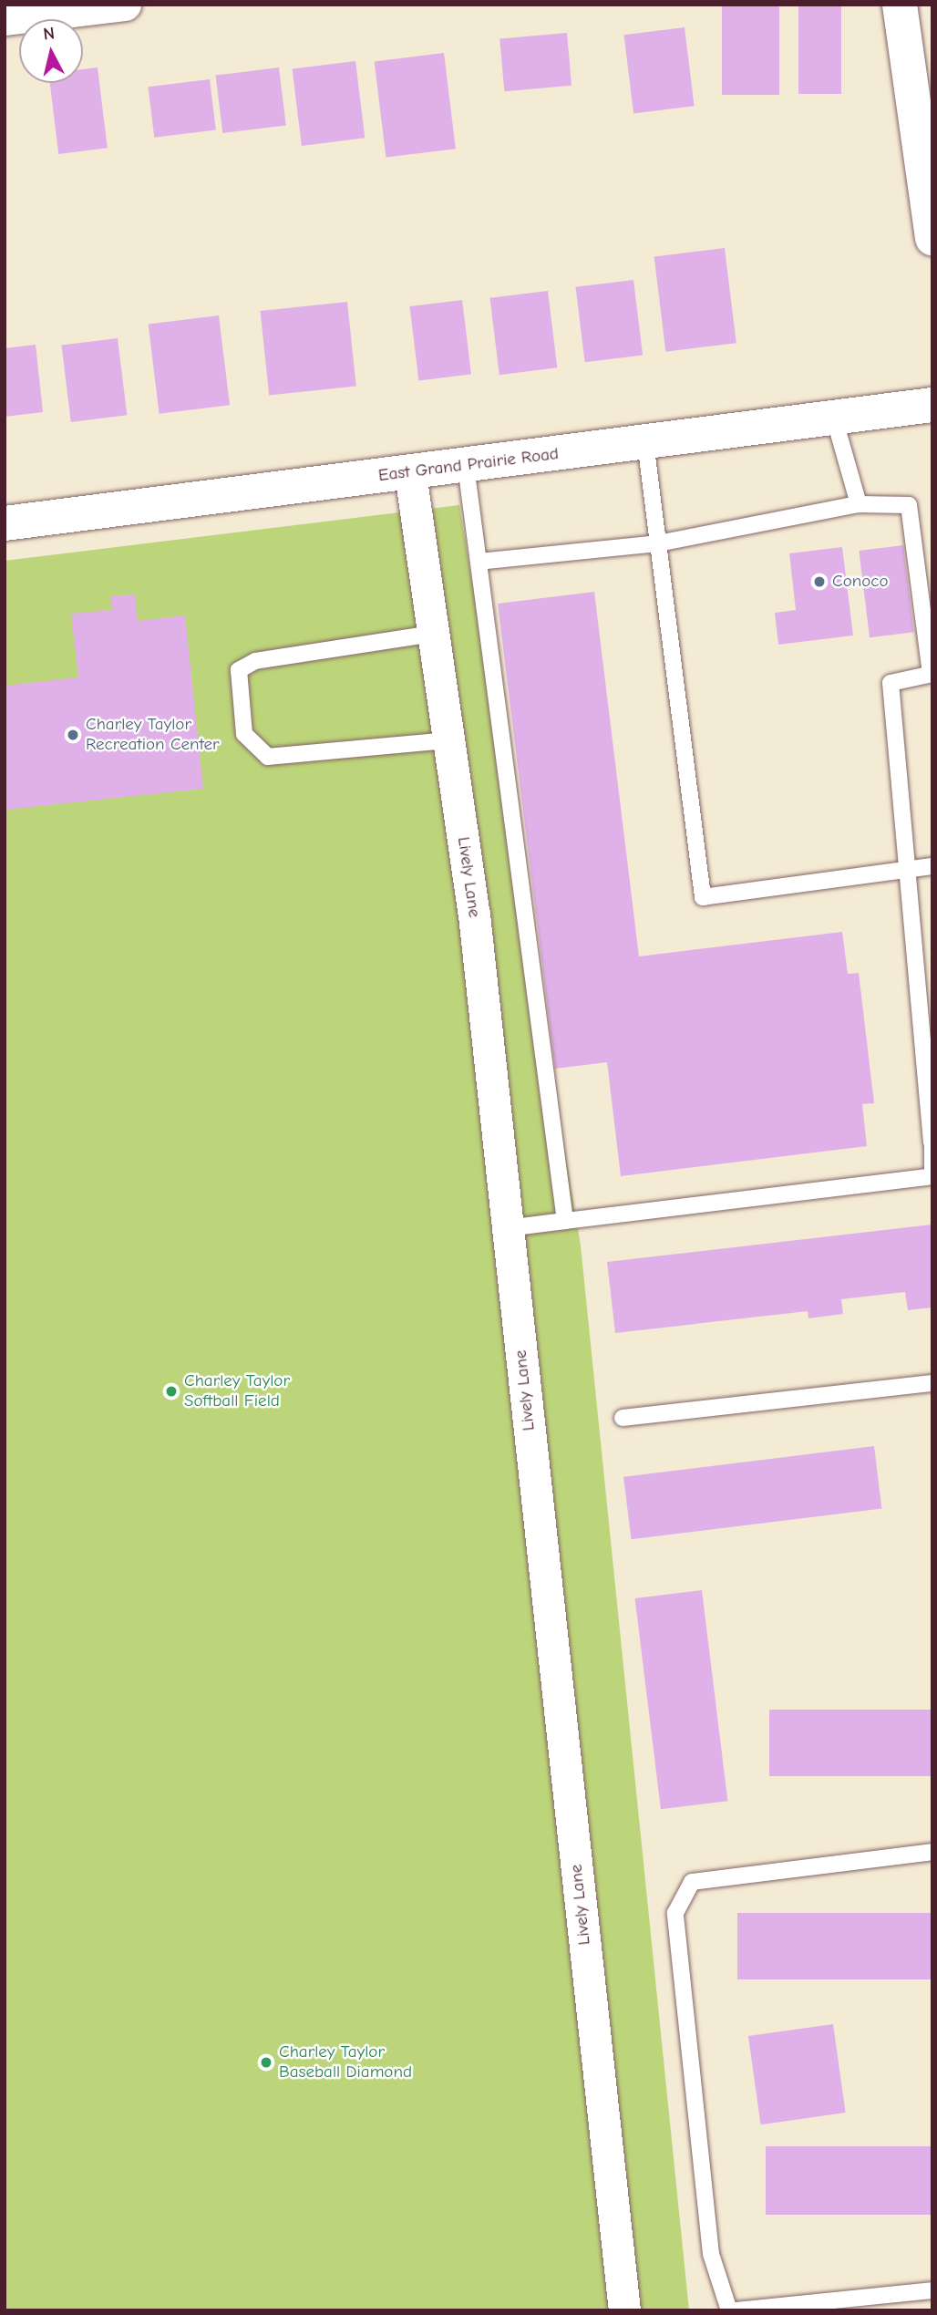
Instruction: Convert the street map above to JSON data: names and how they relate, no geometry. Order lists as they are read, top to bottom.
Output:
{
  "streets": {
    "street": ["East Grand Prairie Road", "Lively Lane"]
  },
  "crossings": [
    ["East Grand Prairie Road", "Lively Lane"]
  ],
  "places": [
    "Conoco",
    "Charley Taylor Recreation Center",
    "Charley Taylor Softball Field",
    "Charley Taylor Baseball Diamond"
  ],
  "north": "top"
}
